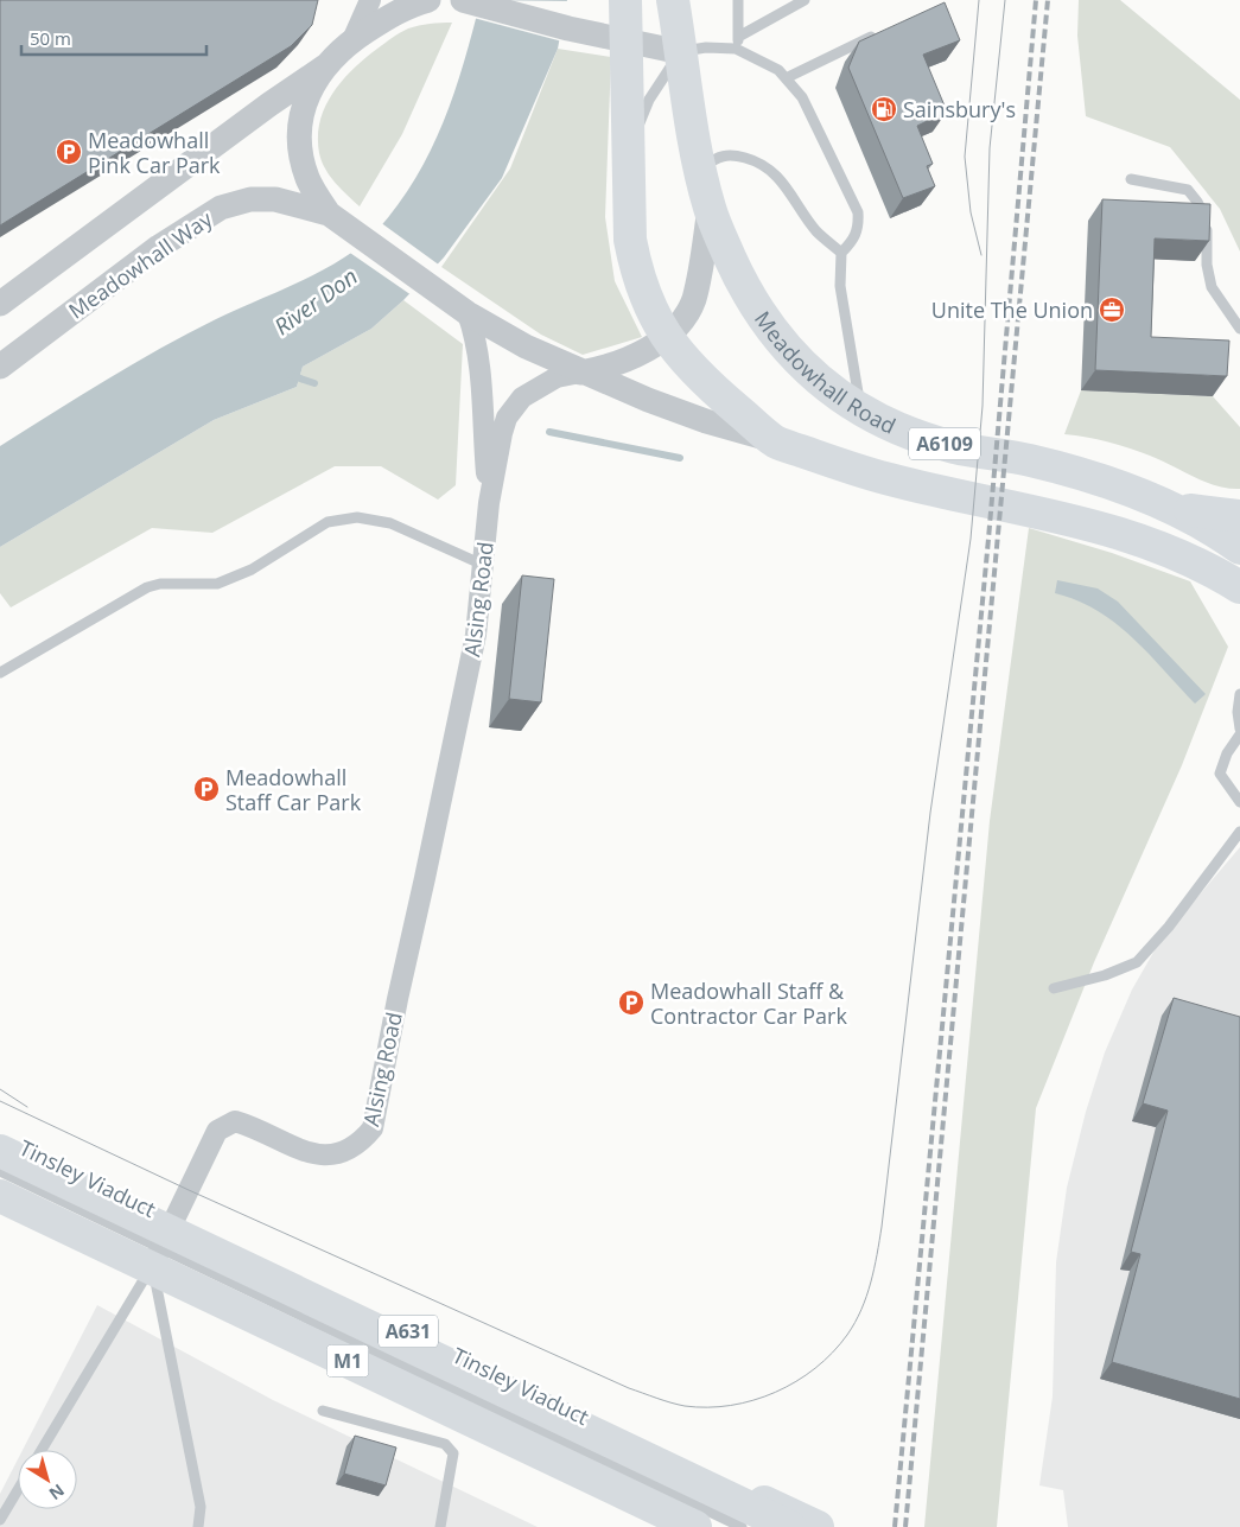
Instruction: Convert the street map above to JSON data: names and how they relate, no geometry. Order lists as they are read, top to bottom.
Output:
{
  "streets": {
    "main road": [
      "Meadowhall Road",
      "A6109",
      "Tinsley Viaduct",
      "A631",
      "M1"
    ],
    "street": ["Meadowhall Way", "Alsing Road"]
  },
  "crossings": [
    ["Meadowhall Way", "Meadowhall Road"],
    ["Meadowhall Way", "Alsing Road"],
    ["Meadowhall Road", "A6109"],
    ["Meadowhall Road", "Alsing Road"]
  ],
  "water": ["River Don"],
  "places": {
    "fuel station": ["Sainsbury's"],
    "parking": ["Meadowhall Pink Car Park", "Meadowhall Staff Car Park", "Meadowhall Staff & Contractor Car Park"],
    "office": ["Unite The Union"]
  },
  "scale_bar": "50 m",
  "north": "bottom right"
}
